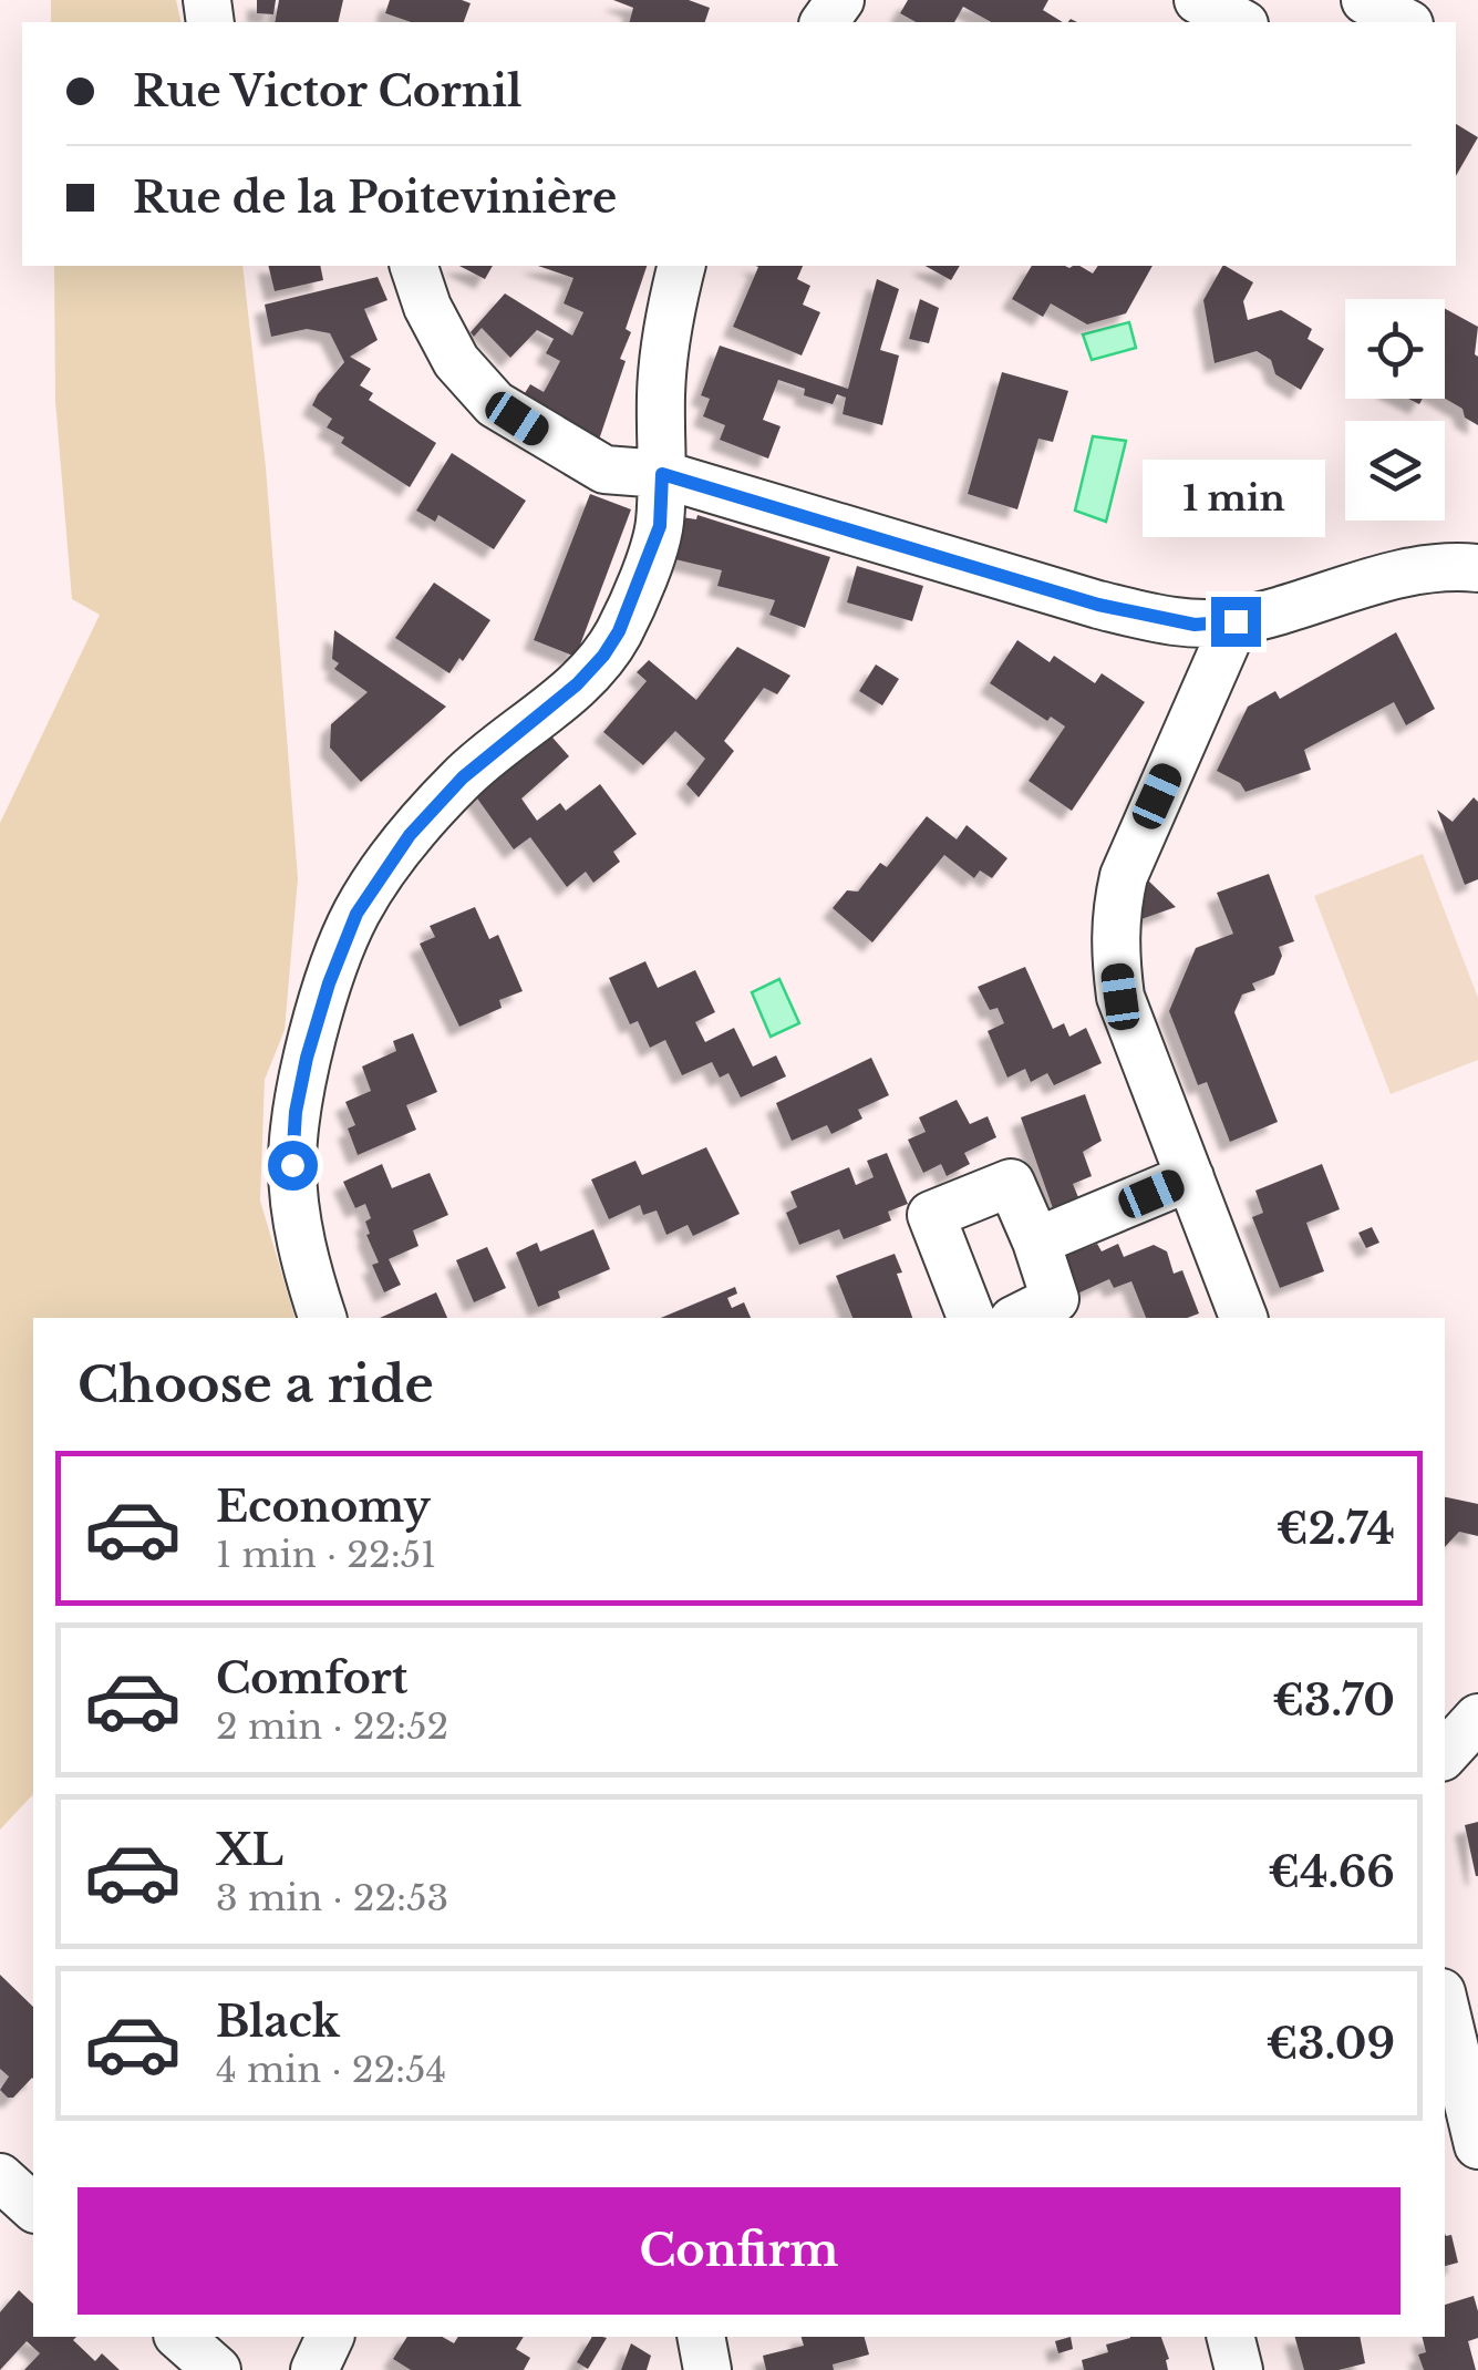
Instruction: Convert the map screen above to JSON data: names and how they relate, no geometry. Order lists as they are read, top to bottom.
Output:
{
  "page": {
    "banner": ["Rue Victor Cornil", "Rue de la Poitevinière"],
    "bubble": "1 min",
    "heading": "Choose a ride",
    "list": [
      {
        "name": "Economy",
        "note": "1 min · 22:51",
        "value": "€2.74"
      },
      {
        "name": "Comfort",
        "note": "2 min · 22:52",
        "value": "€3.70"
      },
      {
        "name": "XL",
        "note": "3 min · 22:53",
        "value": "€4.66"
      },
      {
        "name": "Black",
        "note": "4 min · 22:54",
        "value": "€3.09"
      }
    ],
    "buttons": "Confirm"
  }
}
